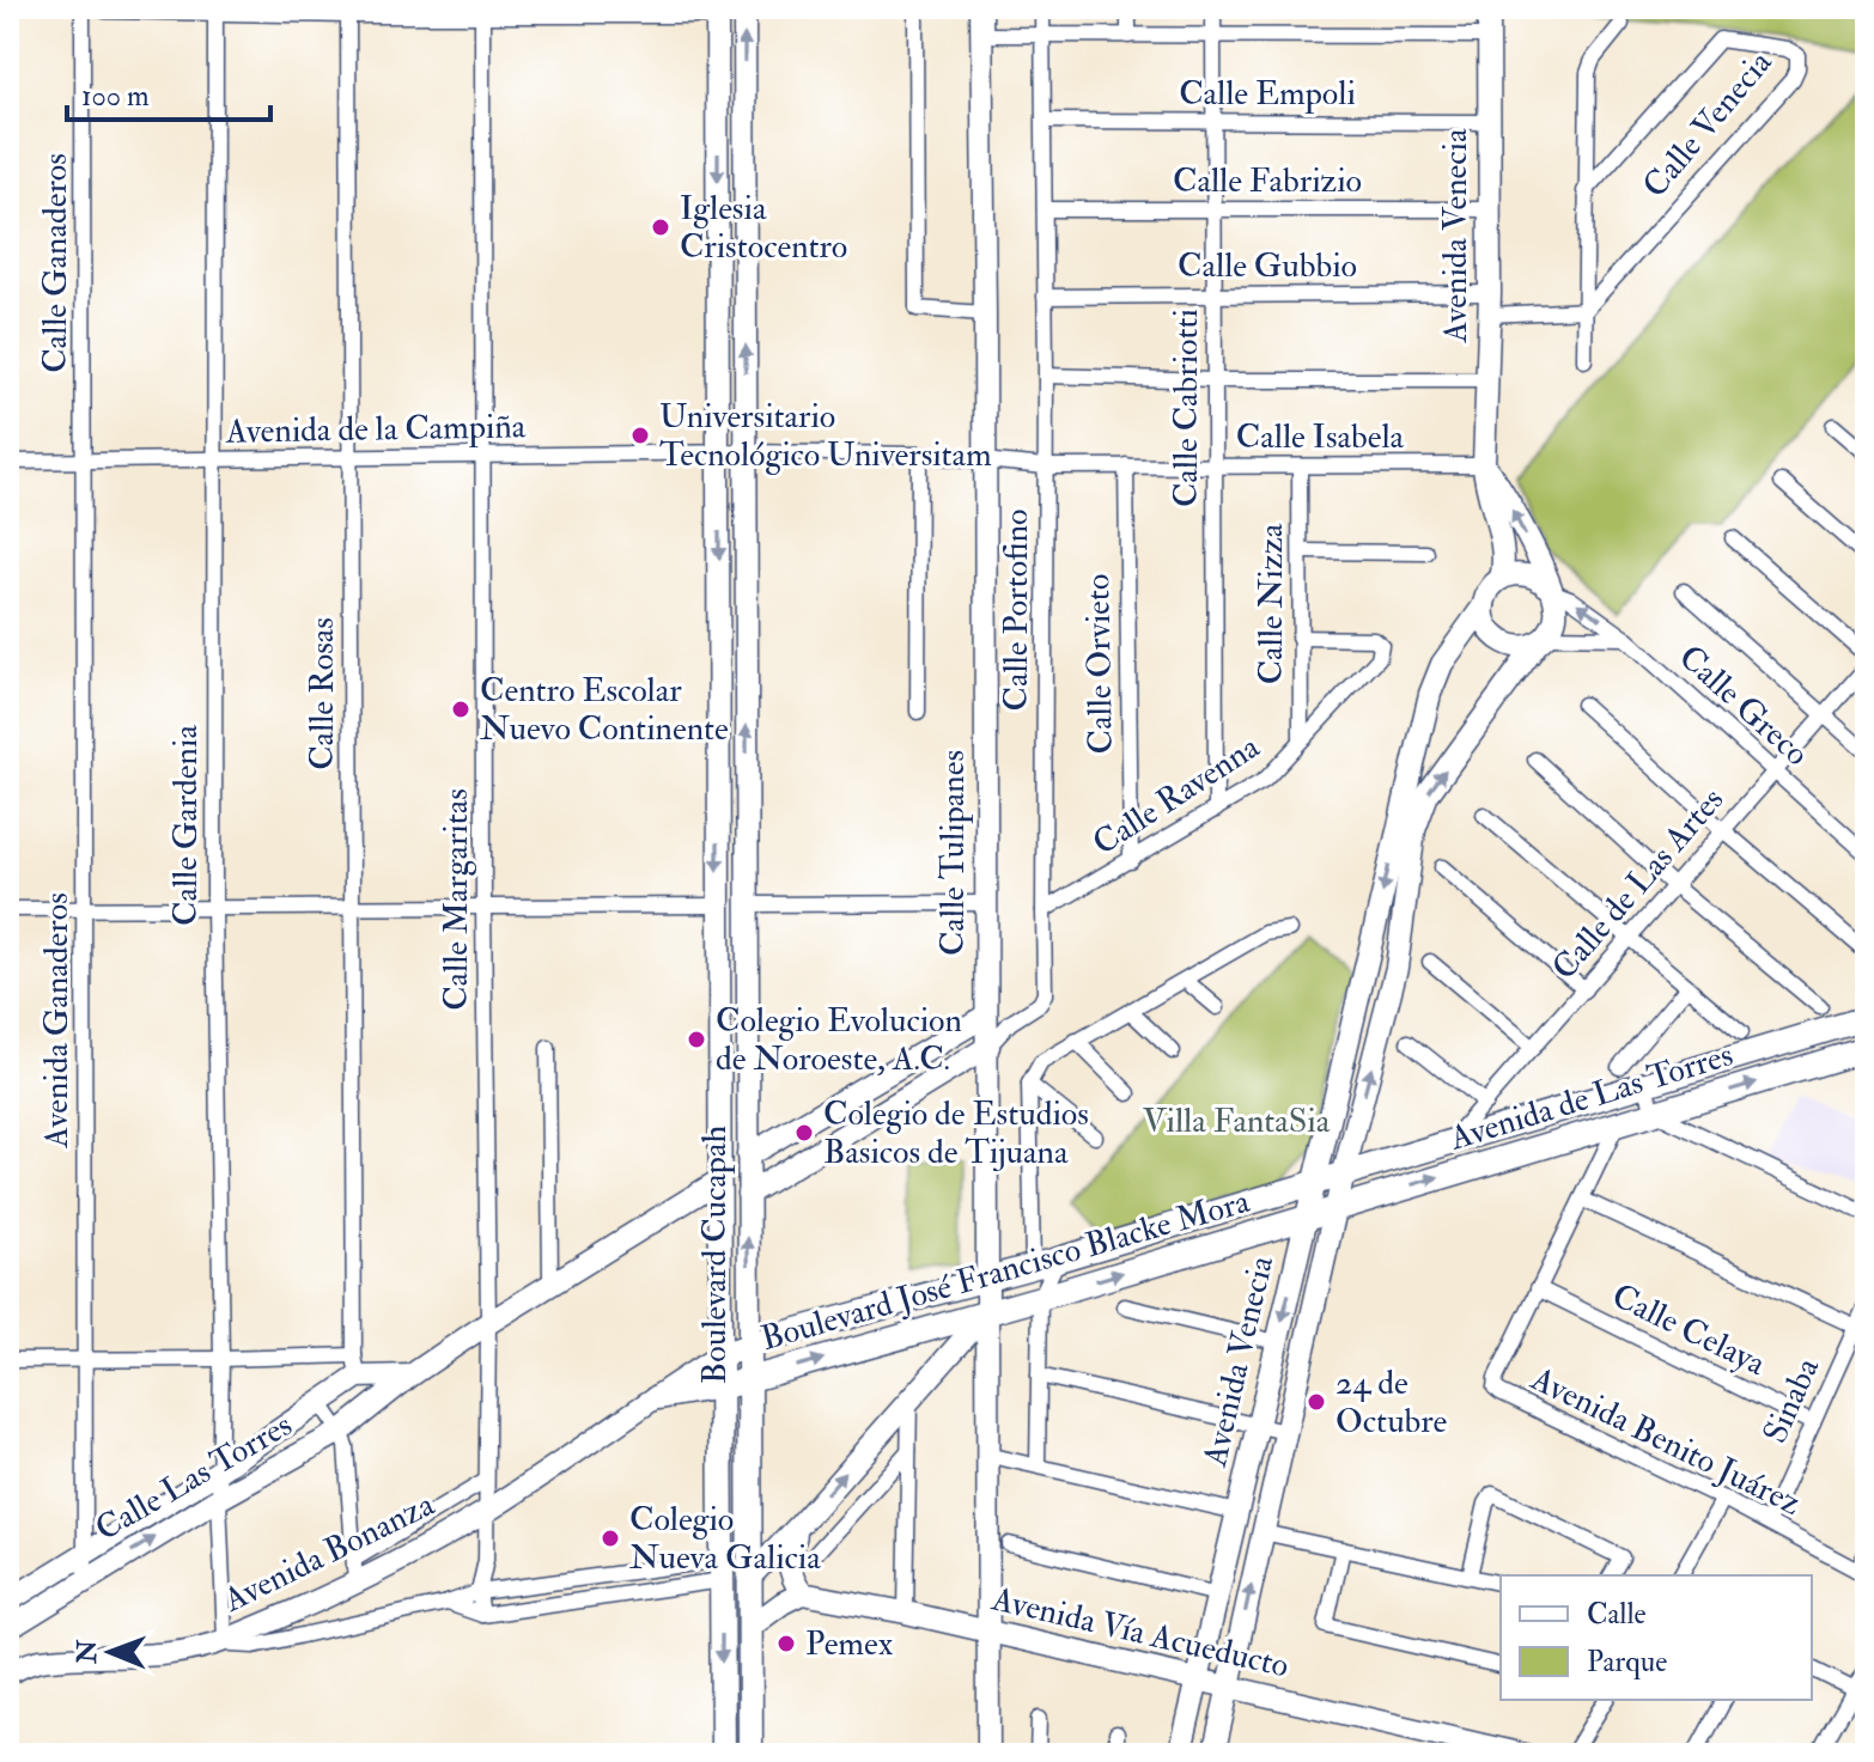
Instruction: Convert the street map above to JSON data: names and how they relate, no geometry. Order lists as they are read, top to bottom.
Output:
{
  "streets": {
    "main road": ["Avenida de Las Torres", "Boulevard Cucapah", "Boulevard José Francisco Blacke Mora"],
    "street": [
      "Calle Empoli",
      "Calle Venecia",
      "Calle Fabrizio",
      "Avenida Venecia",
      "Calle Ganaderos",
      "Calle Gubbio",
      "Calle Cabriotti",
      "Avenida de la Campiña",
      "Calle Isabela",
      "Calle Nizza",
      "Calle Portofino",
      "Calle Orvieto",
      "Calle Rosas",
      "Calle Greco",
      "Calle Ravenna",
      "Calle Gardenia",
      "Calle Tulipanes",
      "Calle de Las Artes",
      "Calle Margaritas",
      "Avenida Ganaderos",
      "Calle Celaya",
      "Sinaba",
      "Avenida Benito Juárez",
      "Calle Las Torres",
      "Avenida Bonanza",
      "Avenida Vía Acueducto"
    ]
  },
  "crossings": [
    ["Calle Empoli", "Avenida Venecia"],
    ["Calle Empoli", "Calle Cabriotti"],
    ["Calle Empoli", "Calle Portofino"],
    ["Calle Fabrizio", "Avenida Venecia"],
    ["Calle Fabrizio", "Calle Cabriotti"],
    ["Calle Fabrizio", "Calle Portofino"],
    ["Avenida Venecia", "Calle Gubbio"],
    ["Avenida Venecia", "Calle Isabela"],
    ["Avenida Venecia", "Calle Greco"],
    ["Avenida Venecia", "Avenida de Las Torres"],
    ["Avenida Venecia", "Boulevard José Francisco Blacke Mora"],
    ["Avenida Venecia", "Avenida Vía Acueducto"],
    ["Calle Ganaderos", "Avenida de la Campiña"],
    ["Calle Ganaderos", "Avenida Ganaderos"],
    ["Calle Gubbio", "Calle Cabriotti"],
    ["Calle Gubbio", "Calle Portofino"],
    ["Calle Cabriotti", "Calle Isabela"],
    ["Calle Cabriotti", "Calle Ravenna"],
    ["Avenida de la Campiña", "Calle Isabela"],
    ["Avenida de la Campiña", "Calle Rosas"],
    ["Avenida de la Campiña", "Calle Gardenia"],
    ["Avenida de la Campiña", "Calle Margaritas"],
    ["Avenida de la Campiña", "Avenida Ganaderos"],
    ["Avenida de la Campiña", "Boulevard Cucapah"],
    ["Calle Isabela", "Calle Nizza"],
    ["Calle Isabela", "Calle Portofino"],
    ["Calle Isabela", "Calle Orvieto"],
    ["Calle Isabela", "Calle Tulipanes"],
    ["Calle Nizza", "Calle Ravenna"],
    ["Calle Portofino", "Calle Ravenna"],
    ["Calle Portofino", "Calle Tulipanes"],
    ["Calle Orvieto", "Calle Ravenna"],
    ["Calle Rosas", "Calle Las Torres"],
    ["Calle Greco", "Calle de Las Artes"],
    ["Calle Gardenia", "Calle Las Torres"],
    ["Calle Gardenia", "Avenida Bonanza"],
    ["Calle Tulipanes", "Boulevard José Francisco Blacke Mora"],
    ["Calle Tulipanes", "Avenida Vía Acueducto"],
    ["Calle de Las Artes", "Avenida de Las Torres"],
    ["Calle Margaritas", "Calle Las Torres"],
    ["Calle Margaritas", "Avenida Bonanza"],
    ["Avenida Ganaderos", "Calle Las Torres"],
    ["Avenida de Las Torres", "Boulevard José Francisco Blacke Mora"],
    ["Avenida de Las Torres", "Avenida Benito Juárez"],
    ["Boulevard Cucapah", "Boulevard José Francisco Blacke Mora"],
    ["Boulevard Cucapah", "Calle Las Torres"],
    ["Boulevard Cucapah", "Avenida Bonanza"],
    ["Boulevard José Francisco Blacke Mora", "Avenida Bonanza"],
    ["Calle Celaya", "Sinaba"],
    ["Calle Celaya", "Avenida Benito Juárez"],
    ["Sinaba", "Avenida Benito Juárez"]
  ],
  "parks": ["Villa FantaSia"],
  "places": [
    "Iglesia Cristocentro",
    "Universitario Tecnológico Universitam",
    "Centro Escolar Nuevo Continente",
    "Colegio Evolucion de Noroeste, A.C.",
    "Colegio de Estudios Basicos de Tijuana",
    "24 de Octubre",
    "Colegio Nueva Galicia",
    "Pemex"
  ],
  "legend": ["Calle", "Parque"],
  "scale_bar": "100 m",
  "north": "left"
}
